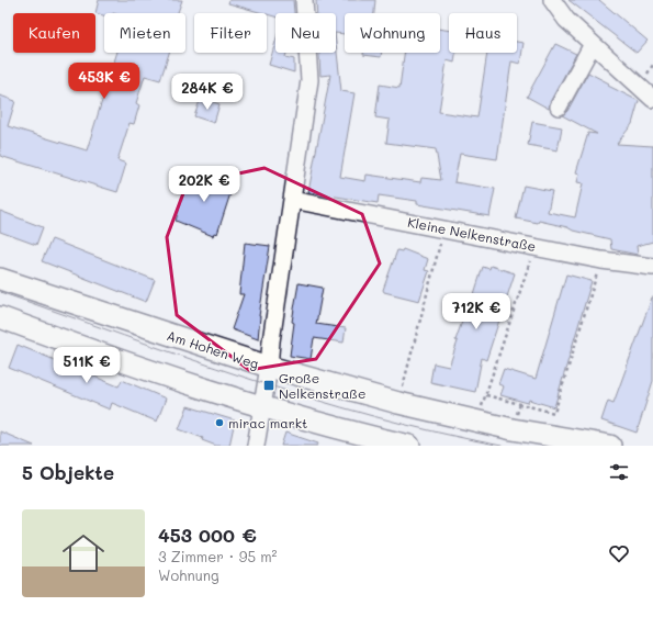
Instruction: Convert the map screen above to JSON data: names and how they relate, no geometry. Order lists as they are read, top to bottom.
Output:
{
  "streets": {
    "main road": ["Am Hohen Weg"],
    "street": ["Kleine Nelkenstraße"]
  },
  "places": {
    "transit": ["Große Nelkenstraße"],
    "other": ["mirac markt"]
  },
  "page": {
    "chip": [
      "Kaufen",
      "Mieten",
      "Filter",
      "Neu",
      "Wohnung",
      "Haus"
    ],
    "price": [
      "453K €",
      "284K €",
      "202K €",
      "712K €",
      "511K €"
    ],
    "heading": "5 Objekte",
    "list": [
      {
        "name": "453 000 €",
        "note": "3 Zimmer · 95 m² · Wohnung"
      }
    ]
  }
}
